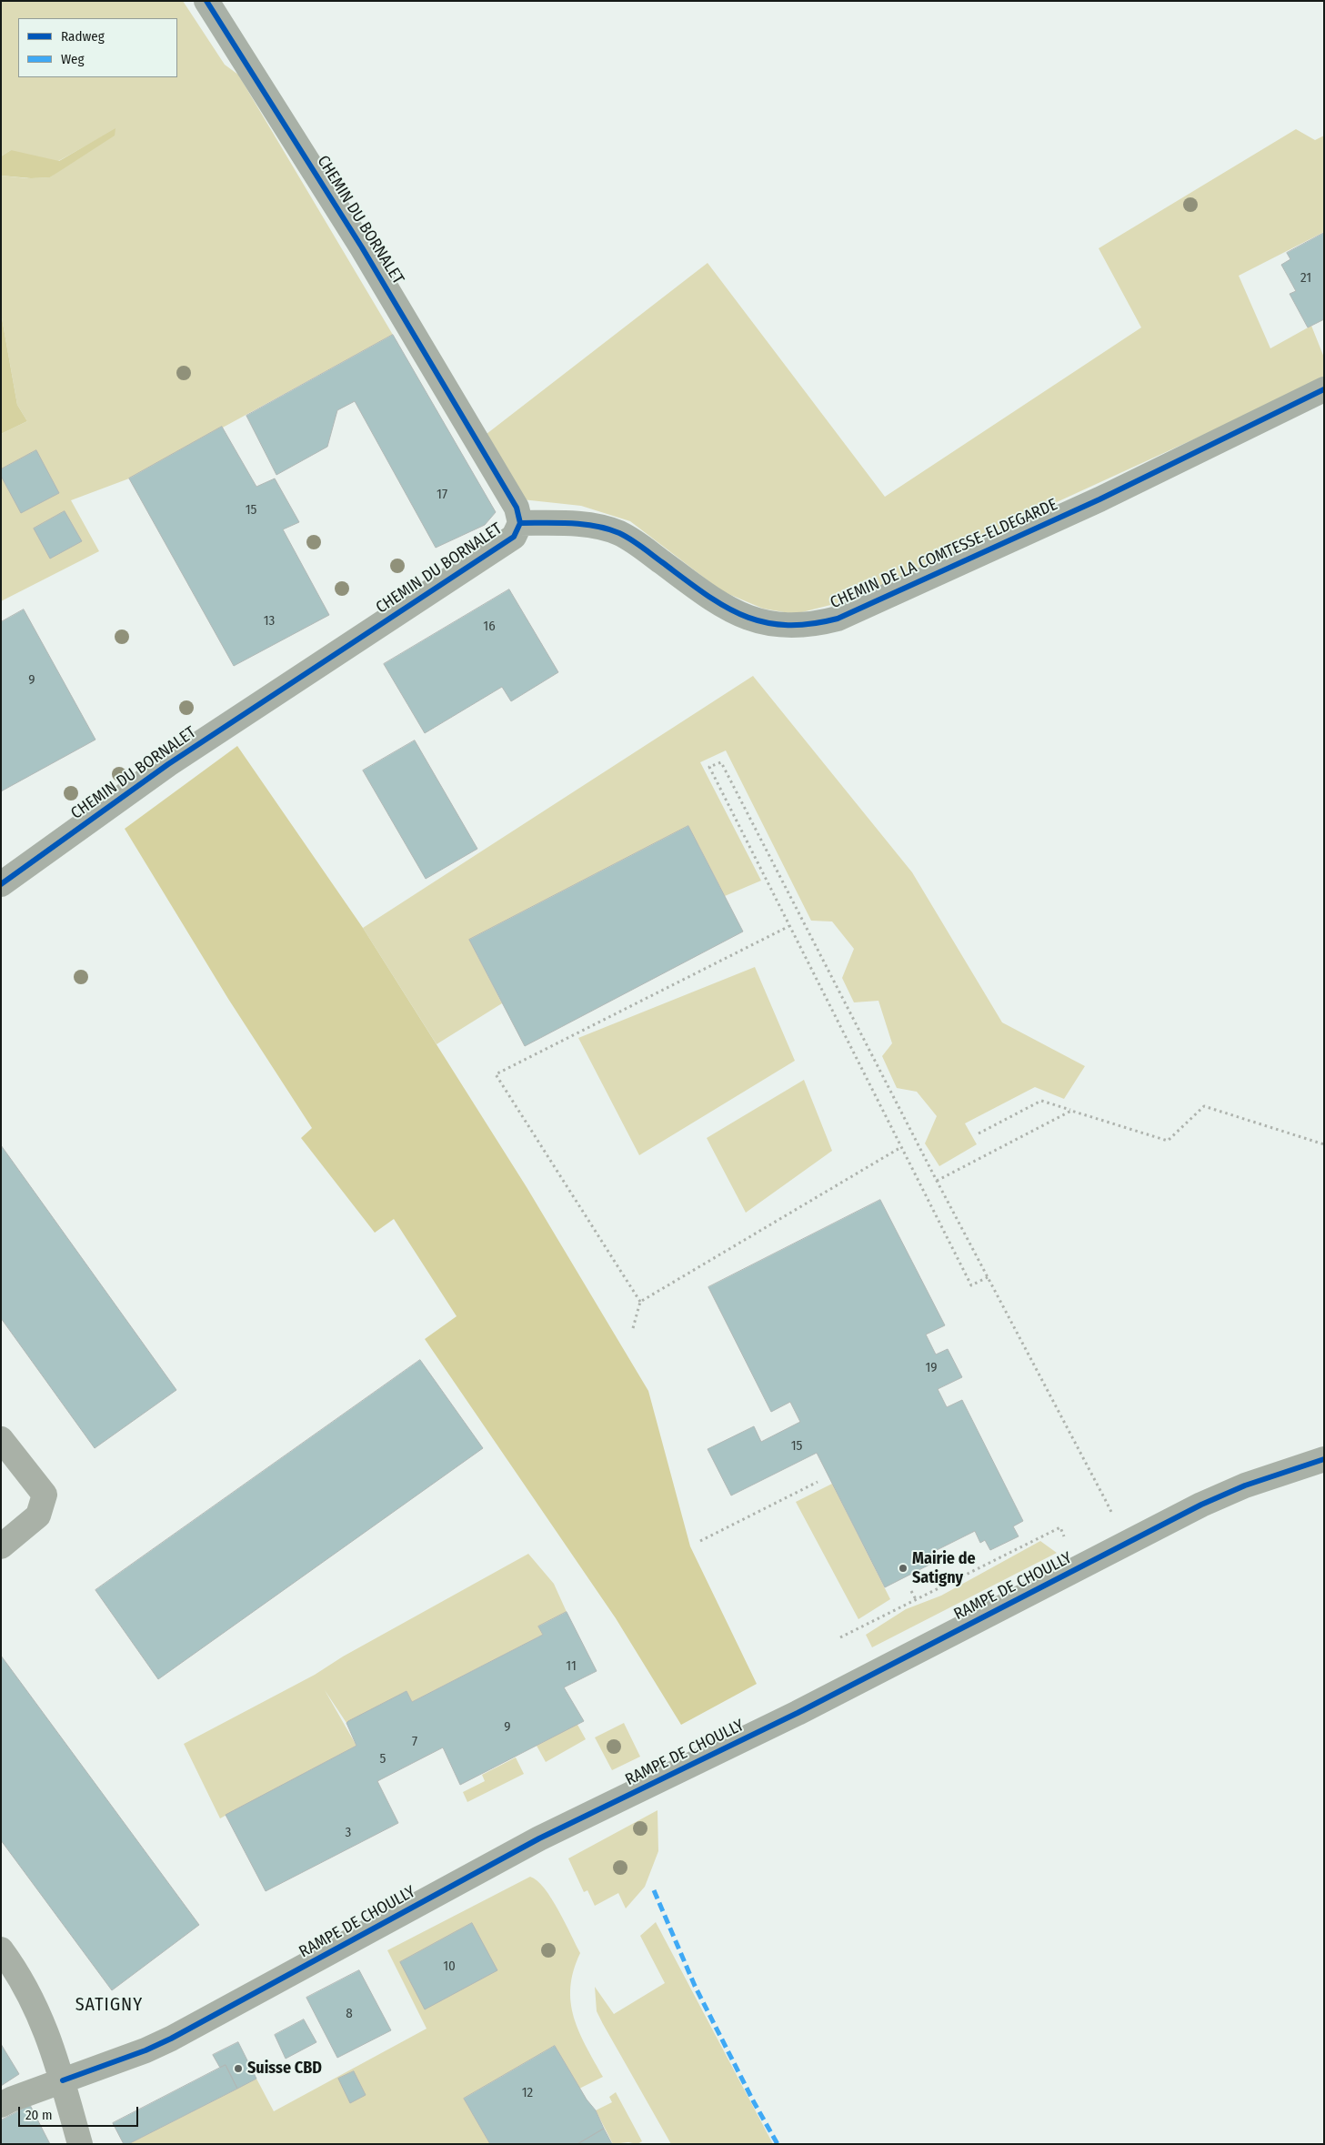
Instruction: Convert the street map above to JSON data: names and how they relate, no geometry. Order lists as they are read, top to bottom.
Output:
{
  "streets": {
    "street": ["CHEMIN DU BORNALET", "CHEMIN DE LA COMTESSE-ELDEGARDE", "RAMPE DE CHOULLY"]
  },
  "crossings": [
    ["CHEMIN DU BORNALET", "CHEMIN DE LA COMTESSE-ELDEGARDE"]
  ],
  "districts": ["SATIGNY"],
  "places": ["Mairie de Satigny", "Suisse CBD"],
  "house_numbers": [
    "21",
    "17",
    "15",
    "13",
    "16",
    "9",
    "19",
    "15",
    "11",
    "9",
    "7",
    "5",
    "3",
    "10",
    "8",
    "12"
  ],
  "legend": ["Radweg", "Weg"],
  "scale_bar": "20 m"
}
